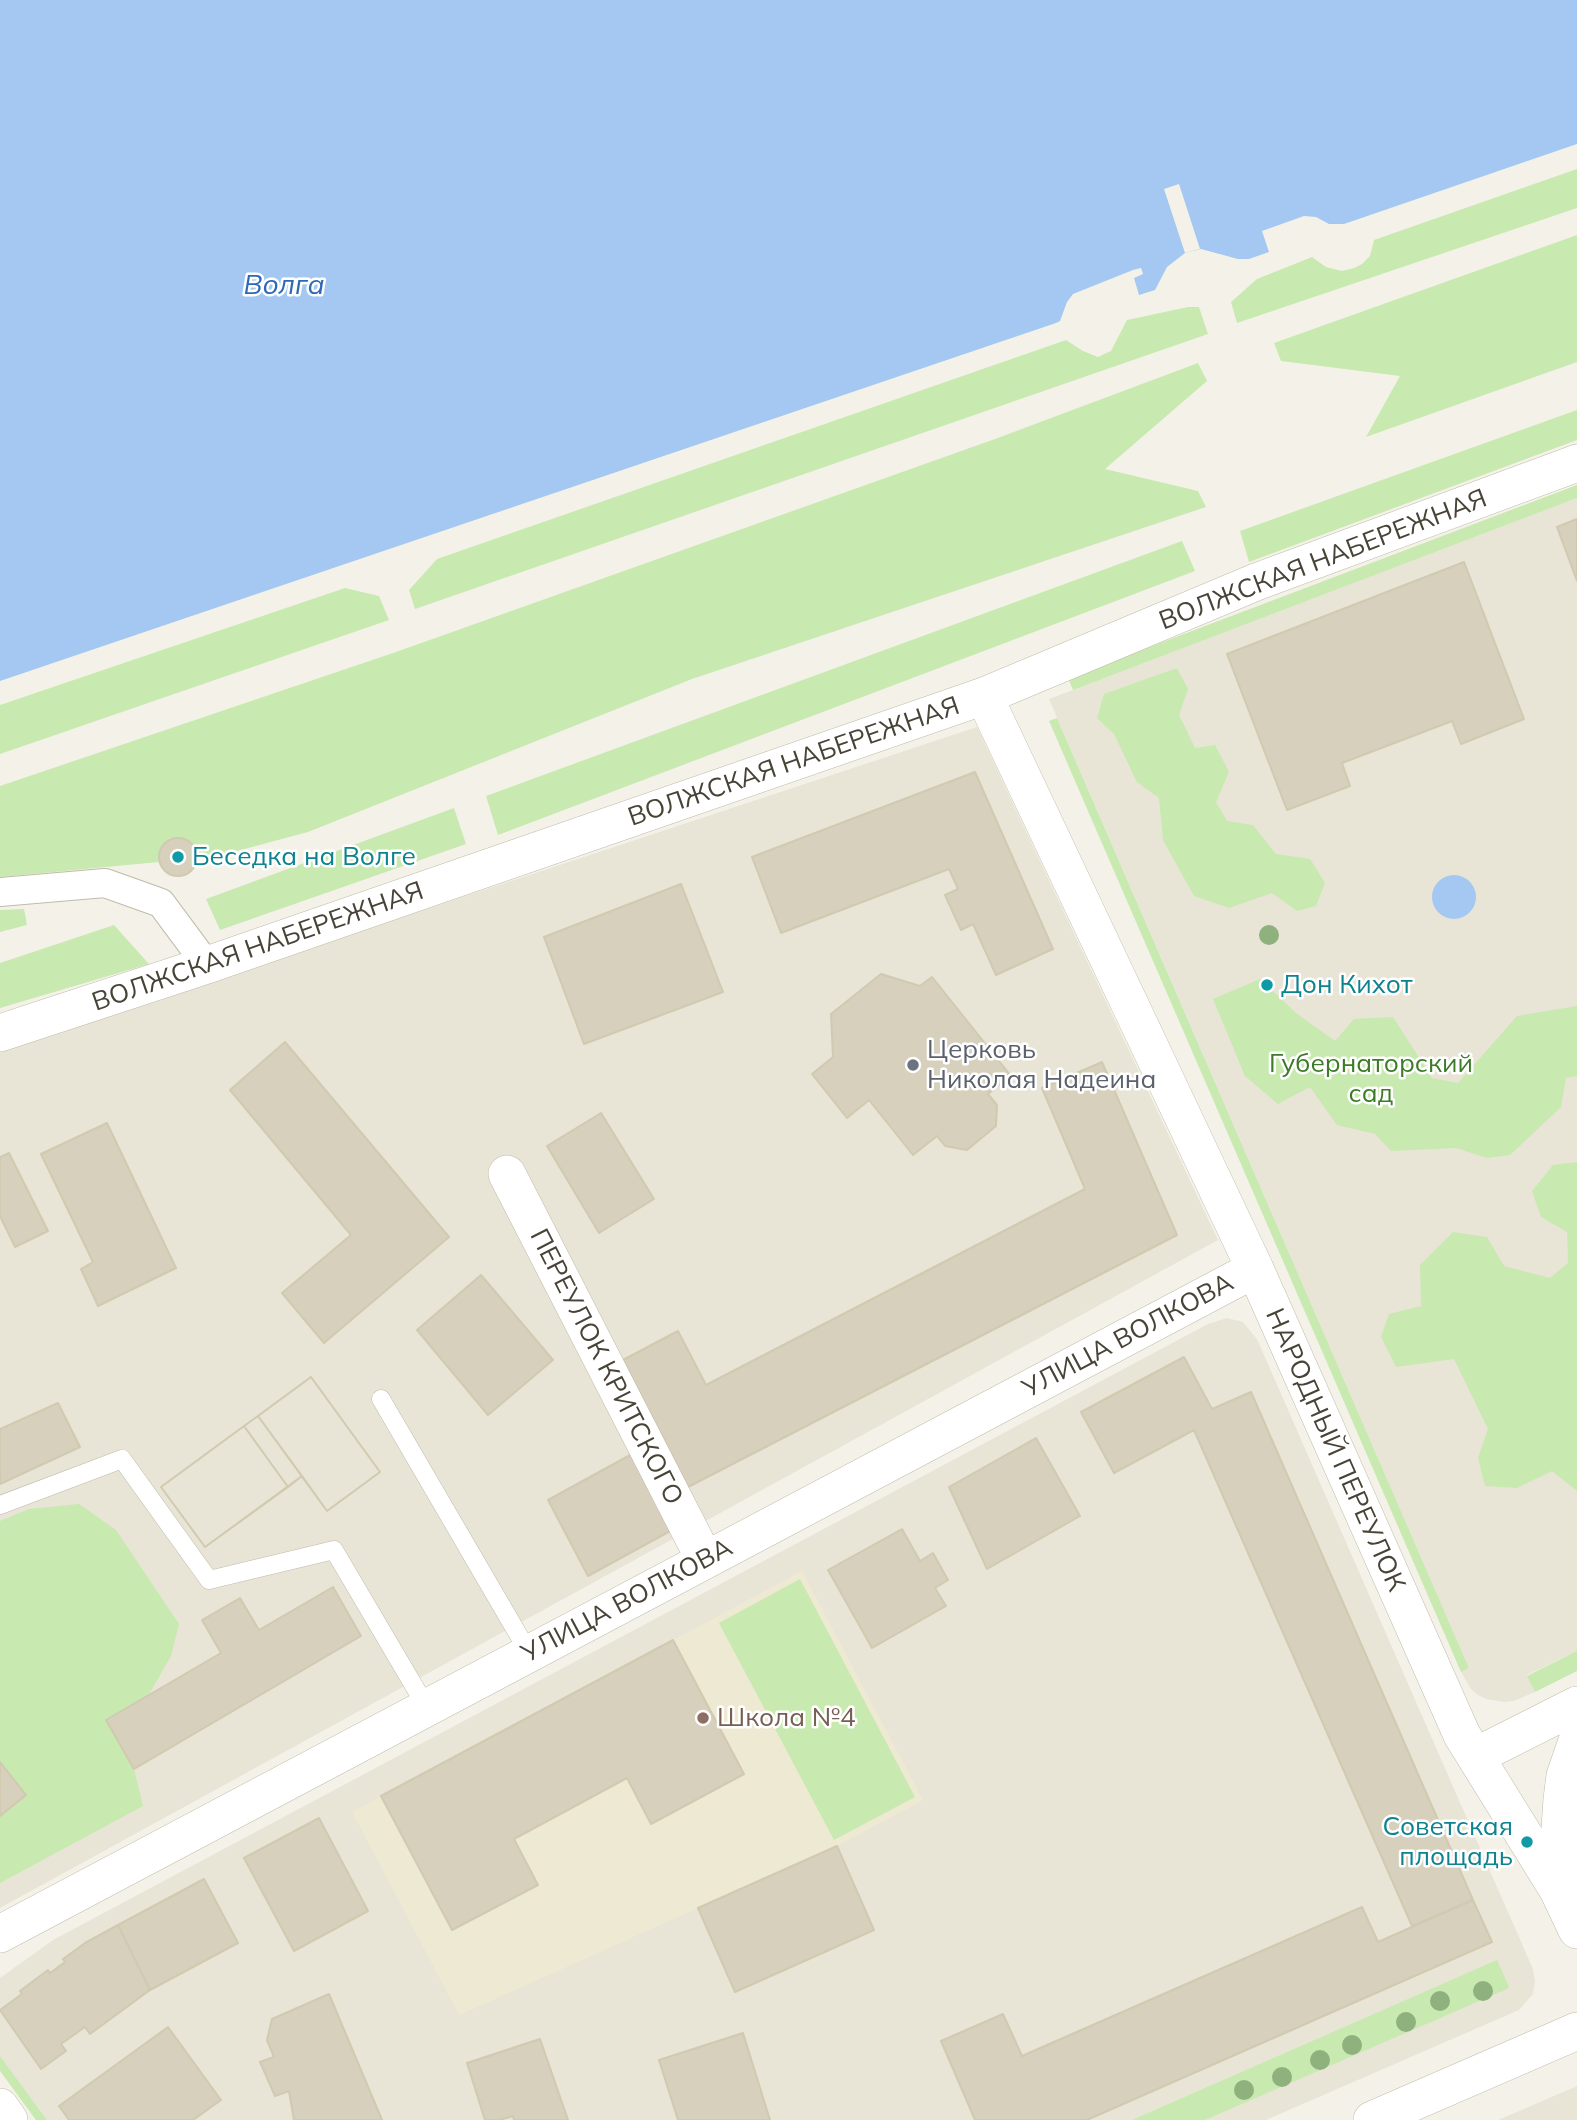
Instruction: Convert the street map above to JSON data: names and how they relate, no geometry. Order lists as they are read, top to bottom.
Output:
{
  "streets": {
    "street": [
      "ВОЛЖСКАЯ НАБЕРЕЖНАЯ",
      "УЛИЦА ВОЛКОВА",
      "ПЕРЕУЛОК КРИТСКОГО",
      "НАРОДНЫЙ ПЕРЕУЛОК"
    ]
  },
  "crossings": [
    ["ВОЛЖСКАЯ НАБЕРЕЖНАЯ", "НАРОДНЫЙ ПЕРЕУЛОК"],
    ["УЛИЦА ВОЛКОВА", "ПЕРЕУЛОК КРИТСКОГО"],
    ["УЛИЦА ВОЛКОВА", "НАРОДНЫЙ ПЕРЕУЛОК"]
  ],
  "water": ["Волга"],
  "parks": ["Губернаторский сад"],
  "places": [
    "Беседка на Волге",
    "Дон Кихот",
    "Церковь Николая Надеина",
    "Школа №4",
    "Советская площадь"
  ]
}
